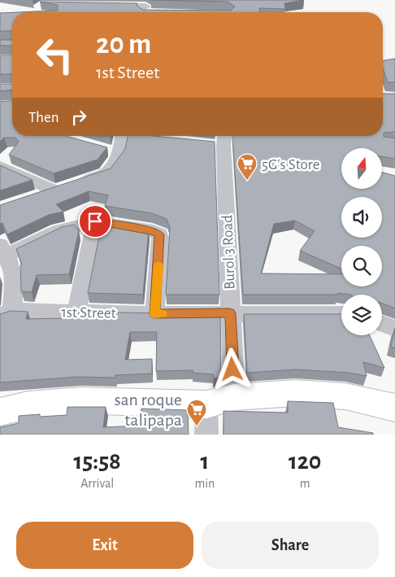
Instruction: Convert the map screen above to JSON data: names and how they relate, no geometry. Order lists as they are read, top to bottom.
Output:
{
  "streets": {
    "street": ["Burol 3 Road", "1st Street"]
  },
  "crossings": [
    ["Burol 3 Road", "1st Street"]
  ],
  "places": {
    "supermarket": ["5G's Store", "san roque talipapa"]
  },
  "north": "top",
  "page": {
    "turn": ["20 m", "1st Street"],
    "then": "Then",
    "eta": [
      "15:58",
      "Arrival",
      "1",
      "min",
      "120",
      "m"
    ],
    "buttons": ["Exit", "Share"]
  }
}
